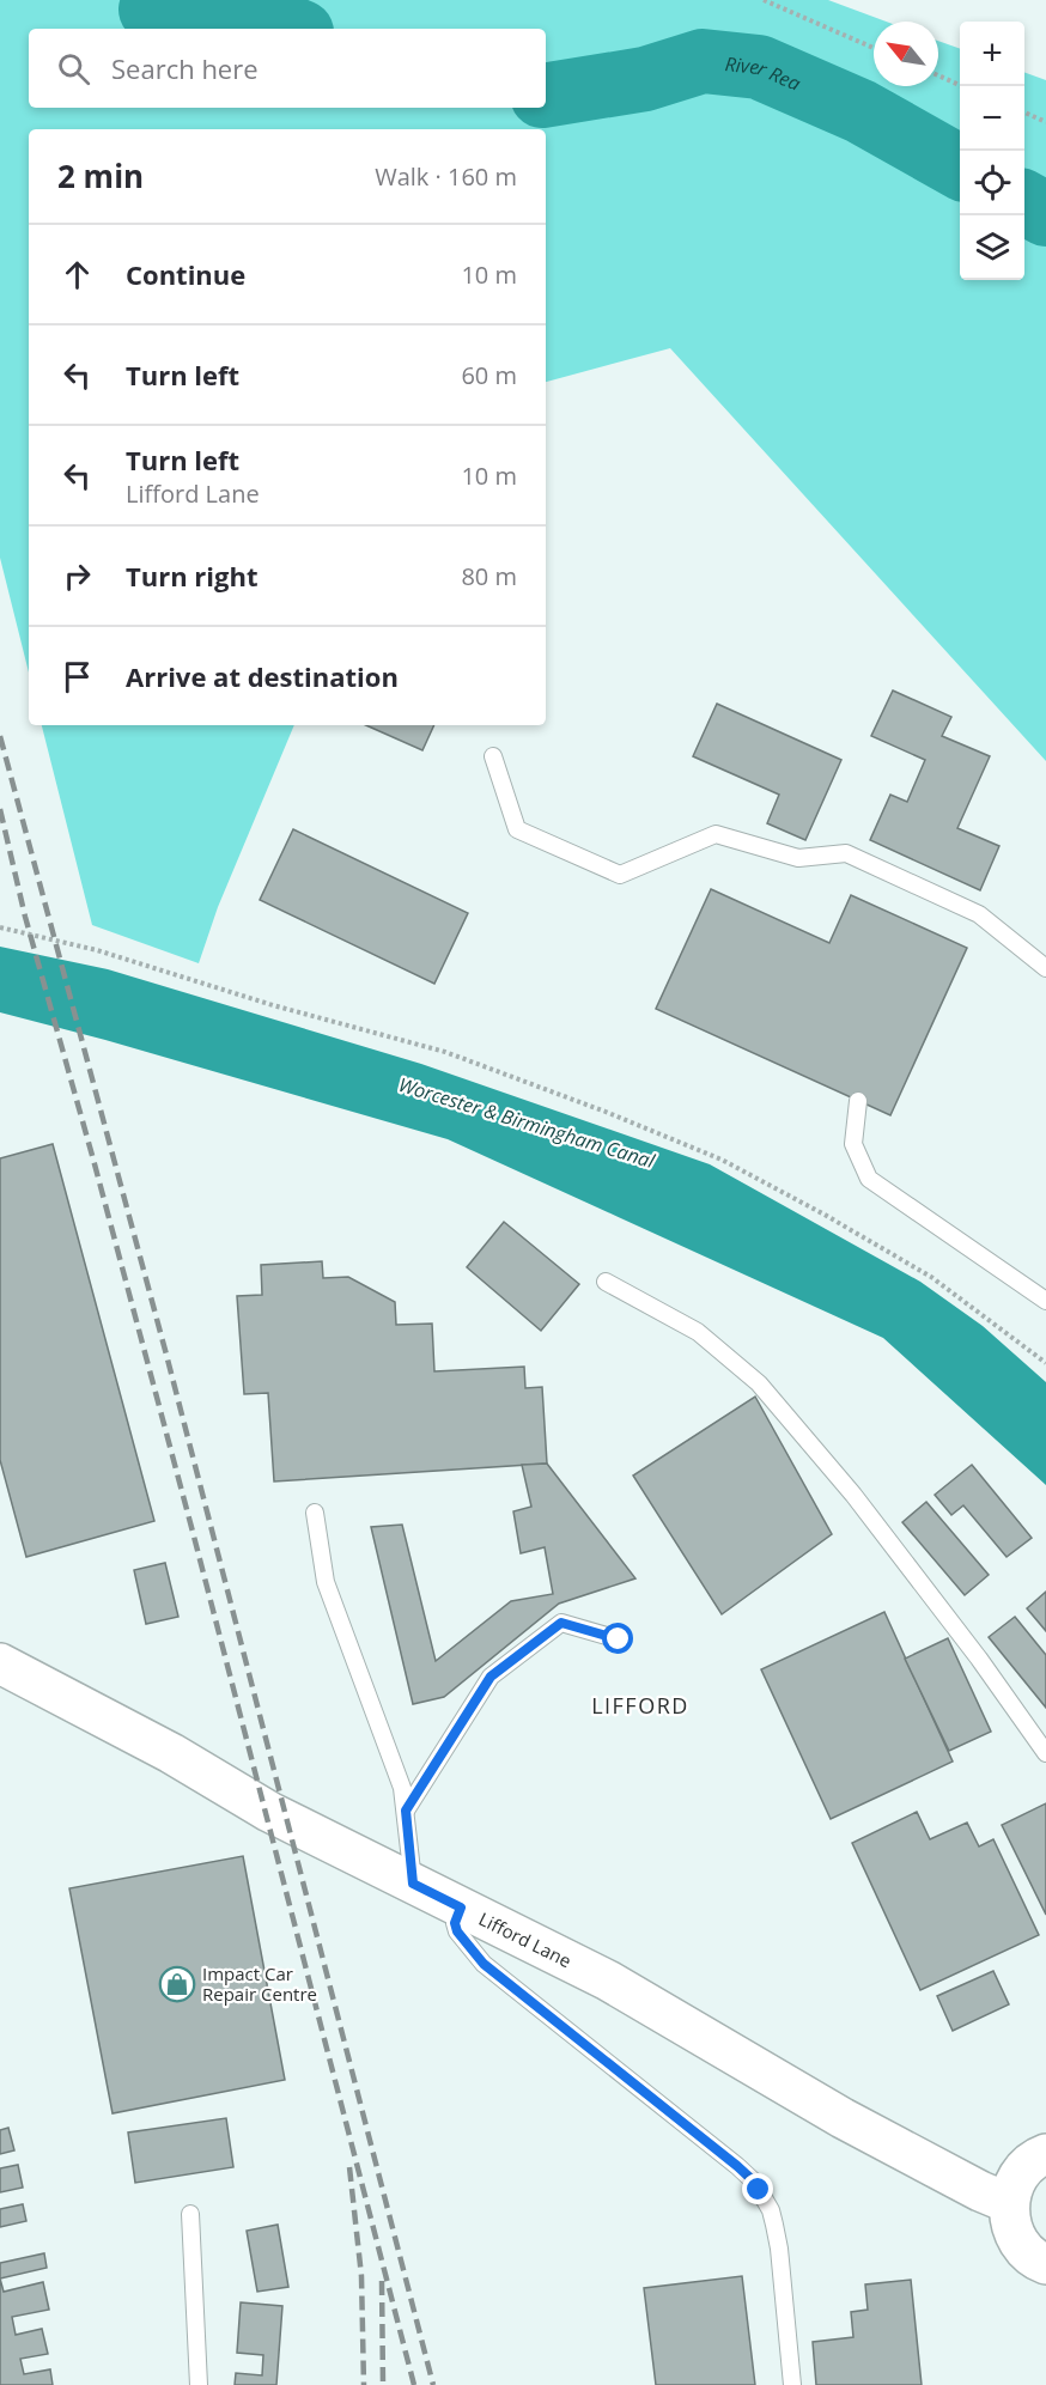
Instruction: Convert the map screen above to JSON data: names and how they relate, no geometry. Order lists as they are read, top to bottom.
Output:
{
  "streets": {
    "street": ["Lifford Lane"]
  },
  "districts": ["LIFFORD"],
  "water": ["River Rea", "Worcester & Birmingham Canal"],
  "places": {
    "shop": ["Impact Car Repair Centre"]
  },
  "north": "top left",
  "page": {
    "map_buttons": ["+", "−"],
    "search": "Search here",
    "heading": ["2 min", "Walk · 160 m"],
    "list": [
      ["Continue", "10 m"],
      ["Turn left", "60 m"],
      ["Turn left", "Lifford Lane", "10 m"],
      ["Turn right", "80 m"],
      "Arrive at destination"
    ]
  }
}
